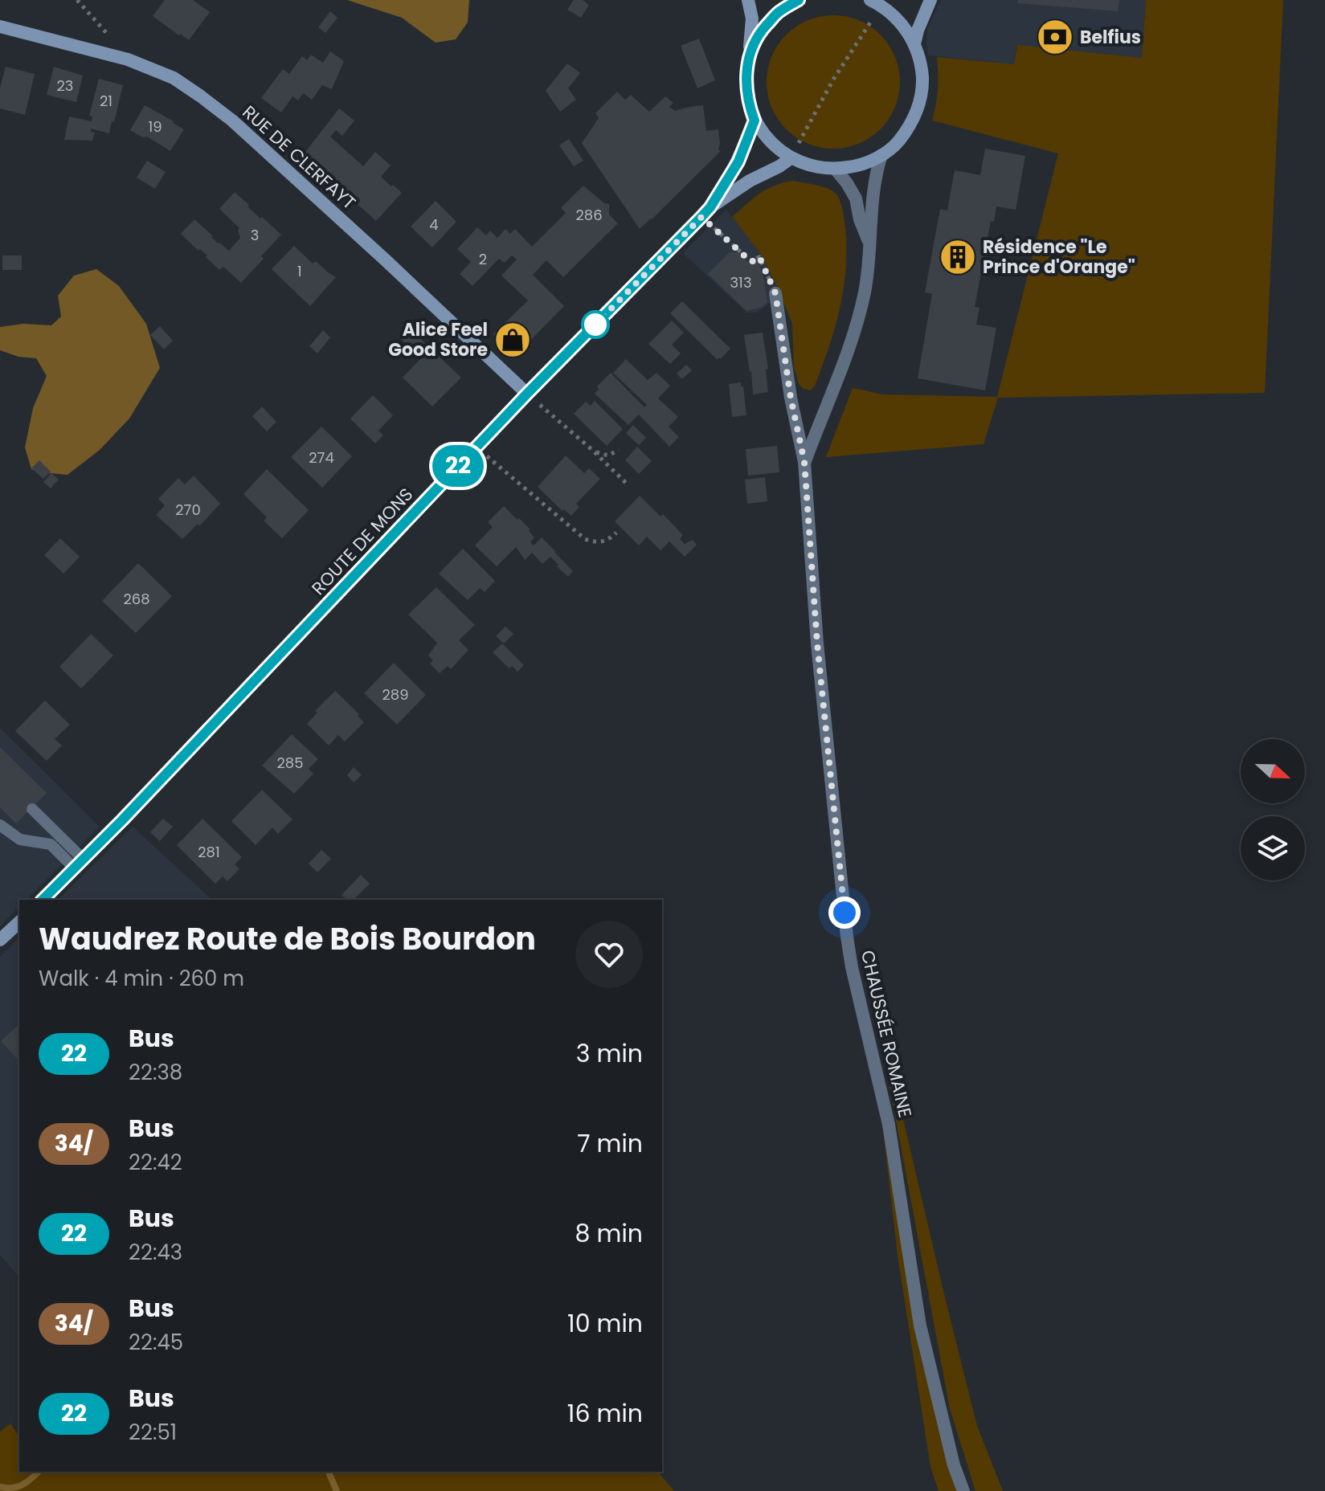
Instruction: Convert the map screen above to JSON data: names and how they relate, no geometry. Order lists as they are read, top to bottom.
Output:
{
  "streets": {
    "main road": ["RUE DE CLERFAYT", "ROUTE DE MONS"],
    "street": ["CHAUSSÉE ROMAINE"]
  },
  "crossings": [
    ["RUE DE CLERFAYT", "ROUTE DE MONS"]
  ],
  "places": {
    "bank": ["Belfius"],
    "building": ["Résidence \"Le Prince d'Orange\""],
    "shop": ["Alice Feel Good Store"]
  },
  "lines": ["bus line 22"],
  "house_numbers": [
    "23",
    "21",
    "19",
    "286",
    "4",
    "3",
    "2",
    "1",
    "313",
    "274",
    "270",
    "268",
    "289",
    "285",
    "281"
  ],
  "north": "right",
  "page": {
    "on_map": "22",
    "heading": ["Waudrez Route de Bois Bourdon", "Walk · 4 min · 260 m"],
    "list": [
      {
        "mark": "22",
        "name": "Bus",
        "note": "22:38",
        "value": "3 min"
      },
      {
        "mark": "34/",
        "name": "Bus",
        "note": "22:42",
        "value": "7 min"
      },
      {
        "mark": "22",
        "name": "Bus",
        "note": "22:43",
        "value": "8 min"
      },
      {
        "mark": "34/",
        "name": "Bus",
        "note": "22:45",
        "value": "10 min"
      },
      {
        "mark": "22",
        "name": "Bus",
        "note": "22:51",
        "value": "16 min"
      }
    ]
  }
}
